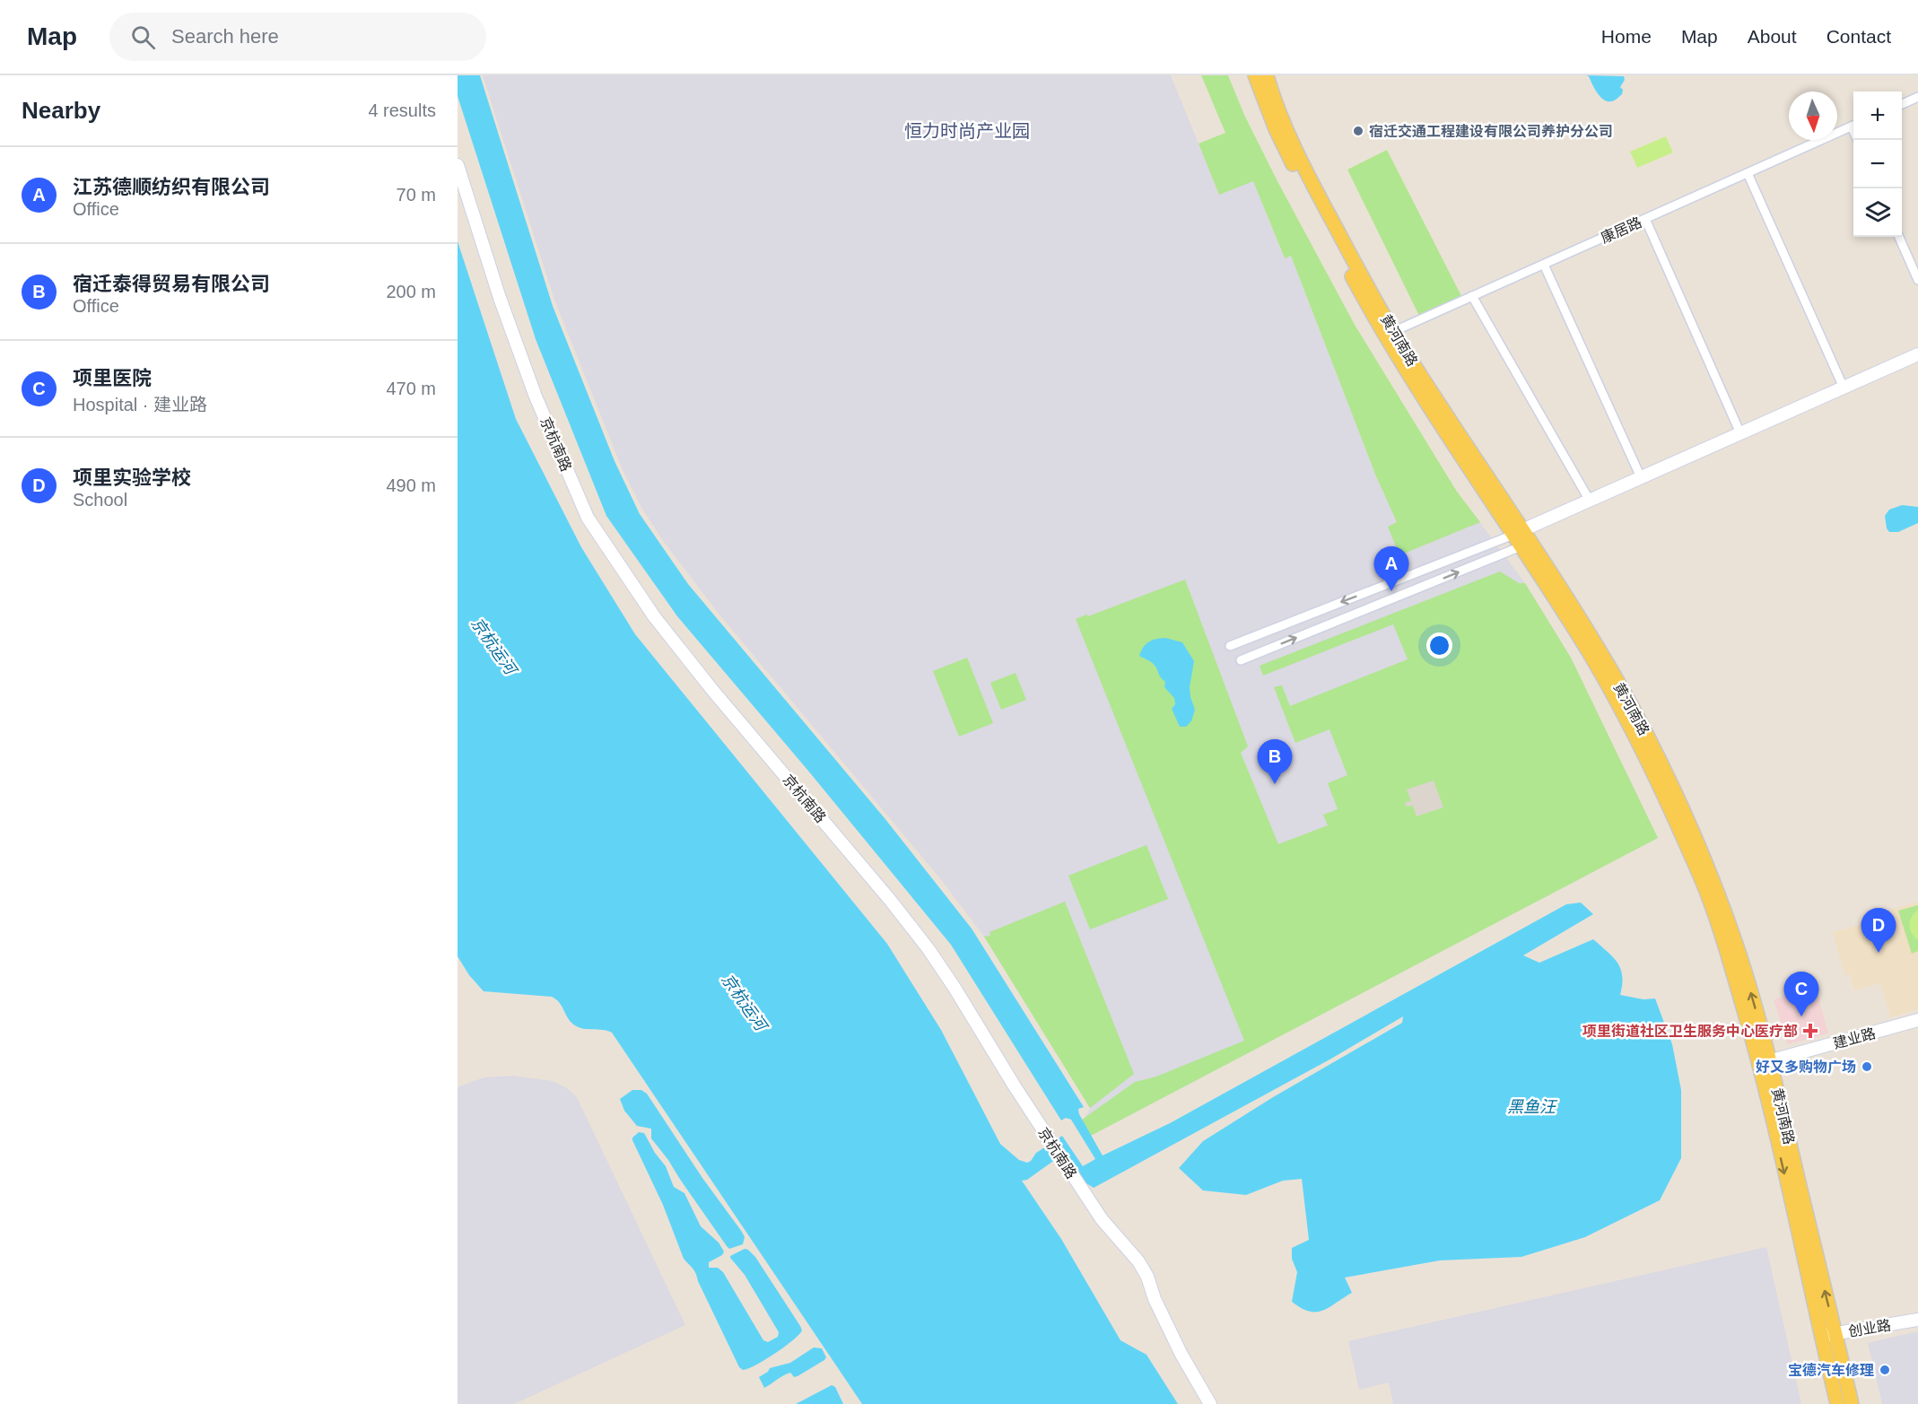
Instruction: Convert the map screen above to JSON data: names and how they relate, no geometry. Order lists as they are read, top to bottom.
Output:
{
  "streets": {
    "main road": ["黄河南路"],
    "street": [
      "康居路",
      "京杭南路",
      "建业路",
      "创业路"
    ]
  },
  "crossings": [
    ["康居路", "黄河南路"],
    ["黄河南路", "建业路"],
    ["黄河南路", "创业路"]
  ],
  "districts": ["恒力时尚产业园"],
  "water": ["京杭运河", "黑鱼汪"],
  "places": {
    "other": ["宿迁交通工程建设有限公司养护分公司", "好又多购物广场", "宝德汽车修理"],
    "health": ["项里街道社区卫生服务中心医疗部"]
  },
  "north": "bottom",
  "page": {
    "header": "Map",
    "search": "Search here",
    "nav": [
      "Home",
      "Map",
      "About",
      "Contact"
    ],
    "heading": ["Nearby", "4 results"],
    "map_buttons": ["+", "−"],
    "list": [
      {
        "mark": "A",
        "name": "江苏德顺纺织有限公司",
        "note": "Office",
        "value": "70 m"
      },
      {
        "mark": "B",
        "name": "宿迁泰得贸易有限公司",
        "note": "Office",
        "value": "200 m"
      },
      {
        "mark": "C",
        "name": "项里医院",
        "note": "Hospital · 建业路",
        "value": "470 m"
      },
      {
        "mark": "D",
        "name": "项里实验学校",
        "note": "School",
        "value": "490 m"
      }
    ],
    "pins": [
      "A",
      "B",
      "D",
      "C"
    ]
  }
}
